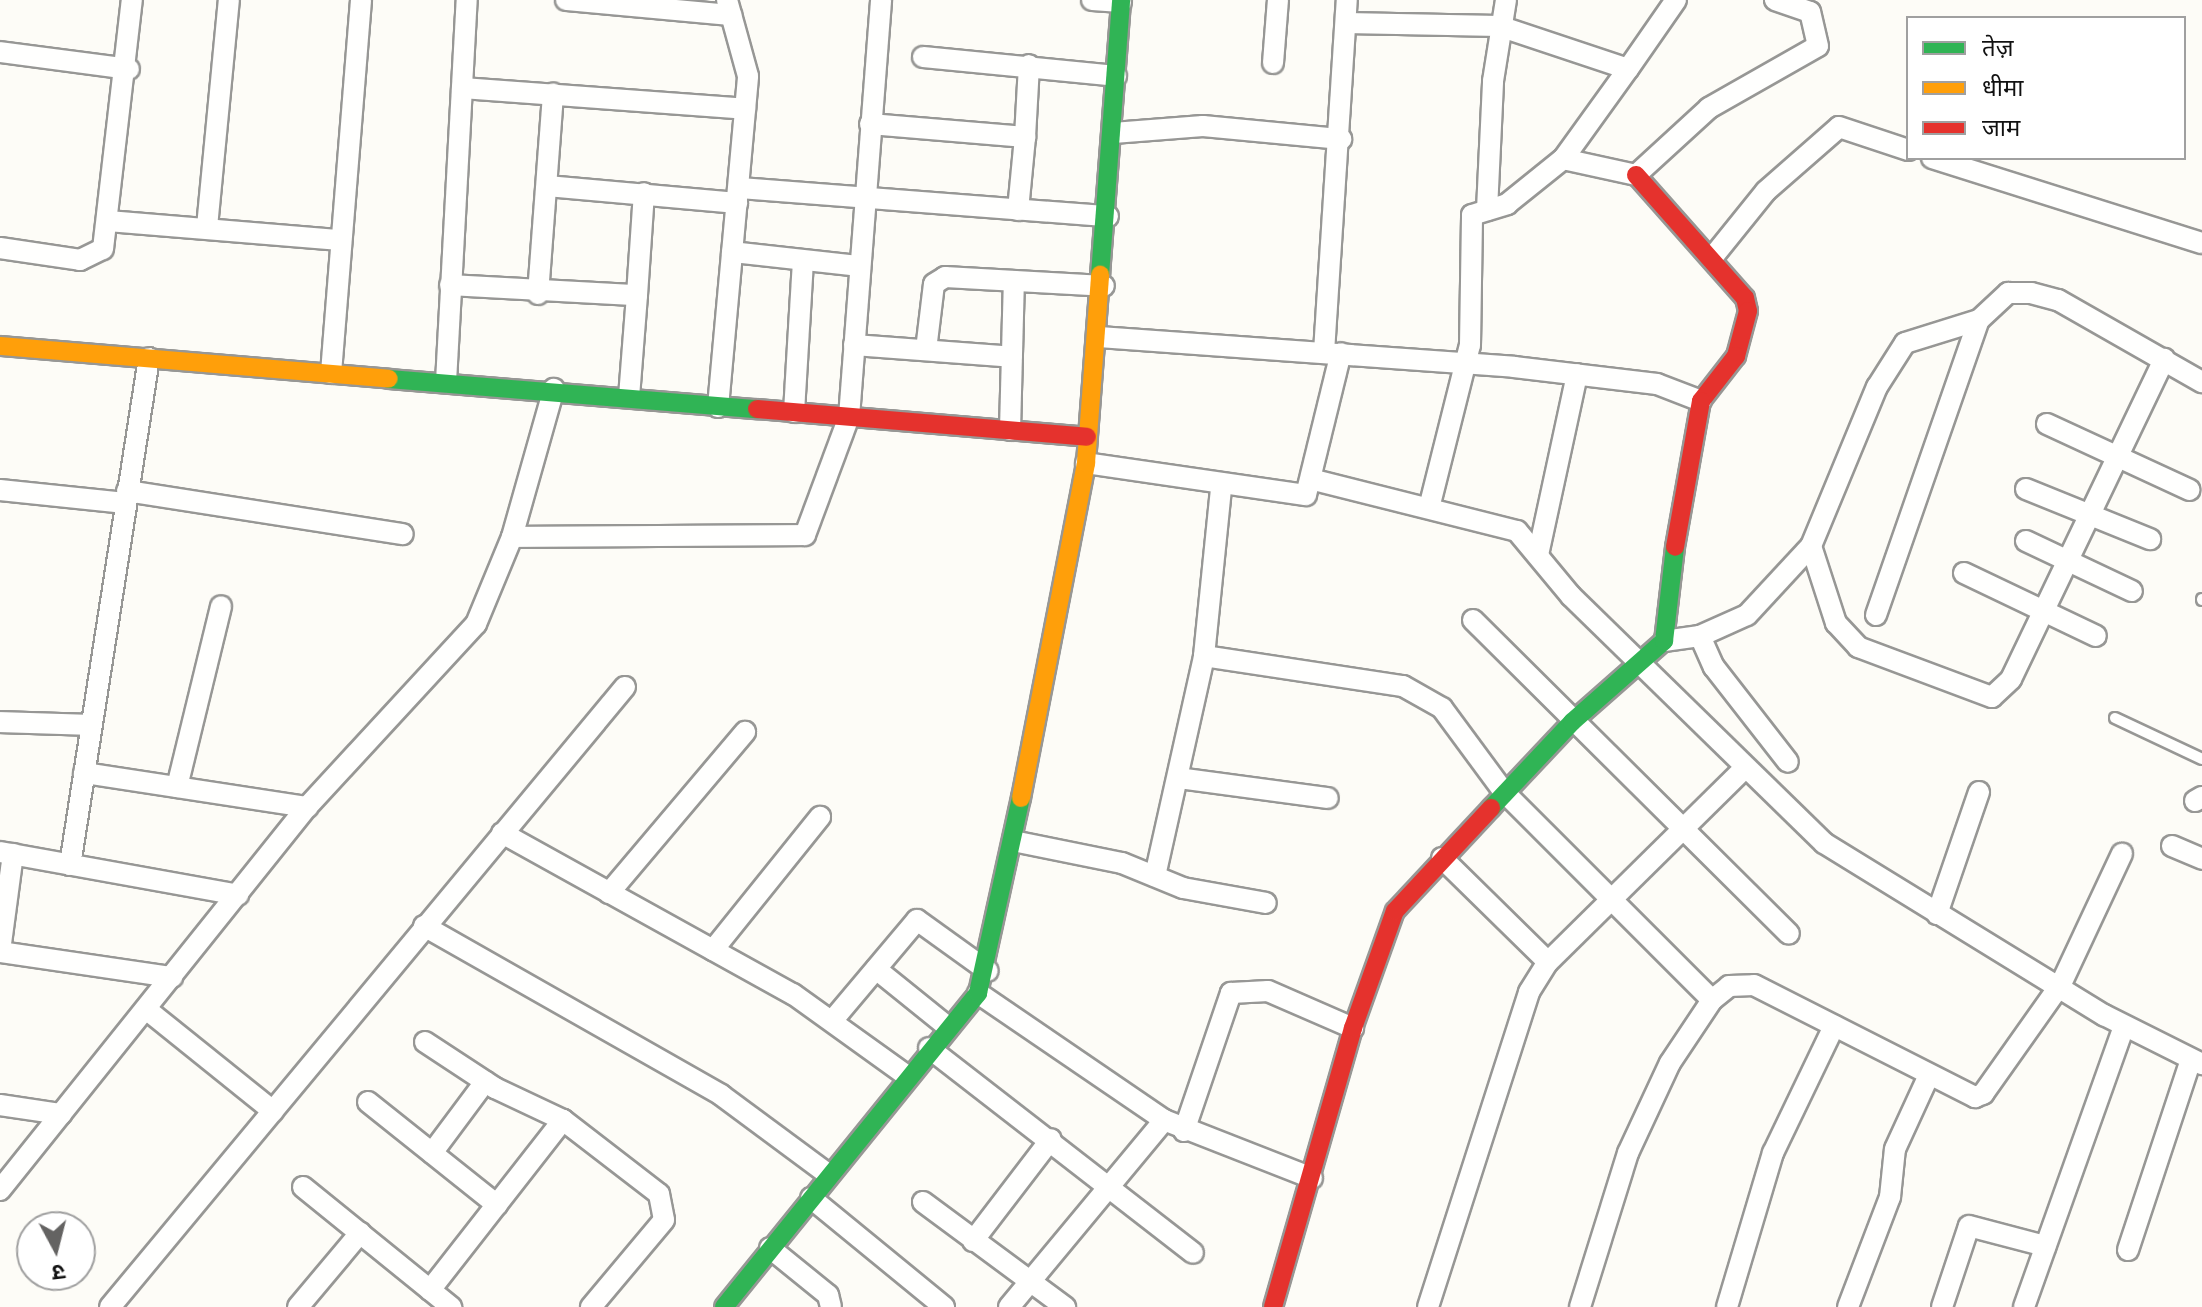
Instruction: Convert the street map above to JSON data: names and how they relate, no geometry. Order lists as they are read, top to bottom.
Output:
{
  "legend": ["तेज़", "धीमा", "जाम"],
  "north": "bottom"
}
